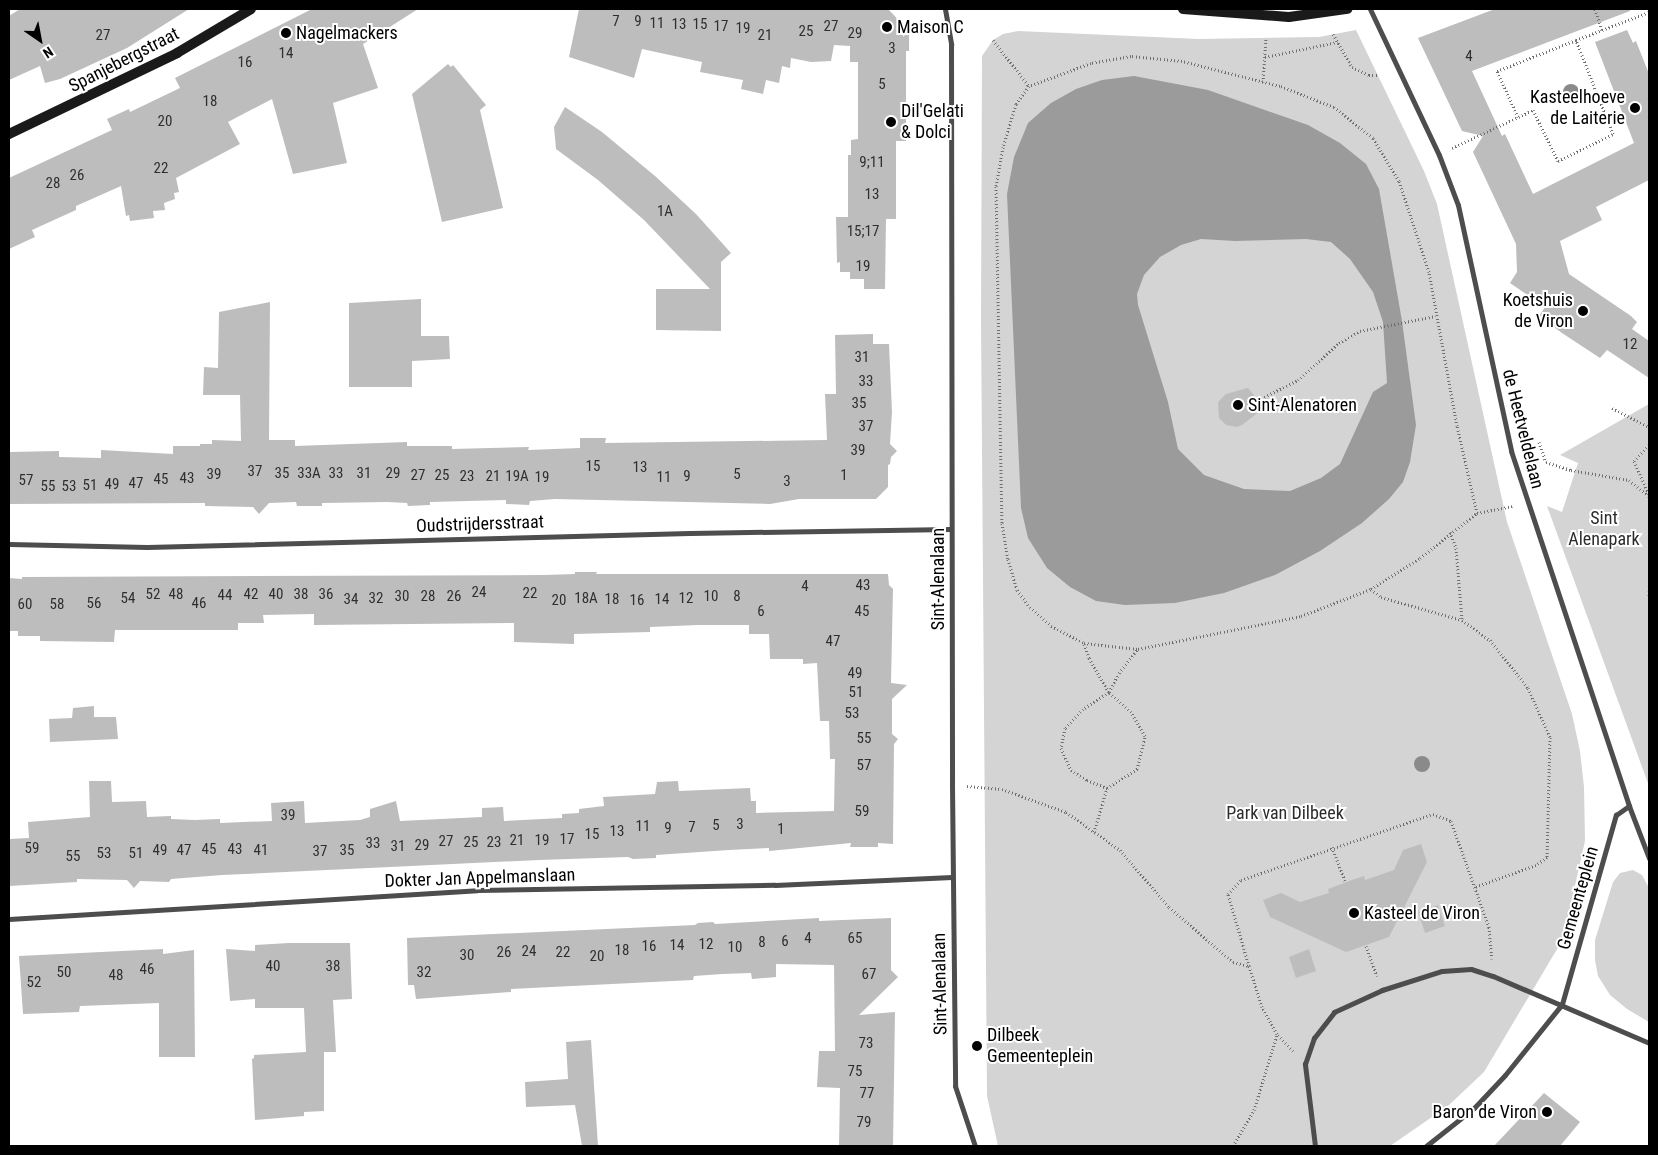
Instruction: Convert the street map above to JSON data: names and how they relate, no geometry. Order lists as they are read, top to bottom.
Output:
{
  "streets": {
    "street": [
      "Spanjebergstraat",
      "de Heetveldelaan",
      "Oudstrijdersstraat",
      "Sint-Alenalaan",
      "Dokter Jan Appelmanslaan",
      "Gemeenteplein"
    ]
  },
  "crossings": [
    ["de Heetveldelaan", "Gemeenteplein"],
    ["Oudstrijdersstraat", "Sint-Alenalaan"],
    ["Sint-Alenalaan", "Dokter Jan Appelmanslaan"]
  ],
  "parks": ["Sint Alenapark", "Park van Dilbeek"],
  "places": [
    "Maison C",
    "Nagelmackers",
    "Kasteelhoeve de Laiterie",
    "Dil'Gelati & Dolci",
    "Koetshuis de Viron",
    "Sint-Alenatoren",
    "Kasteel de Viron",
    "Dilbeek Gemeenteplein",
    "Baron de Viron"
  ],
  "house_numbers": [
    "7",
    "9",
    "11",
    "13",
    "15",
    "17",
    "27",
    "19",
    "25",
    "29",
    "27",
    "21",
    "3",
    "14",
    "4",
    "16",
    "5",
    "18",
    "20",
    "9;11",
    "22",
    "26",
    "28",
    "13",
    "1A",
    "15;17",
    "19",
    "12",
    "31",
    "33",
    "35",
    "37",
    "39",
    "15",
    "13",
    "37",
    "35",
    "33A",
    "33",
    "31",
    "29",
    "39",
    "5",
    "27",
    "25",
    "1",
    "23",
    "21",
    "19A",
    "9",
    "19",
    "11",
    "43",
    "45",
    "57",
    "3",
    "47",
    "49",
    "51",
    "55",
    "53",
    "43",
    "4",
    "24",
    "22",
    "52",
    "48",
    "42",
    "40",
    "38",
    "36",
    "44",
    "30",
    "28",
    "26",
    "10",
    "8",
    "54",
    "32",
    "18A",
    "12",
    "34",
    "18",
    "14",
    "20",
    "16",
    "56",
    "46",
    "60",
    "58",
    "6",
    "45",
    "47",
    "49",
    "51",
    "53",
    "55",
    "57",
    "59",
    "39",
    "3",
    "5",
    "11",
    "7",
    "9",
    "1",
    "13",
    "15",
    "17",
    "21",
    "19",
    "27",
    "25",
    "23",
    "33",
    "29",
    "31",
    "59",
    "45",
    "43",
    "49",
    "47",
    "41",
    "35",
    "37",
    "53",
    "51",
    "55",
    "4",
    "65",
    "6",
    "8",
    "12",
    "14",
    "16",
    "10",
    "18",
    "24",
    "26",
    "22",
    "30",
    "20",
    "40",
    "38",
    "46",
    "50",
    "32",
    "67",
    "48",
    "52",
    "73",
    "75",
    "77",
    "79"
  ],
  "north": "bottom right"
}
